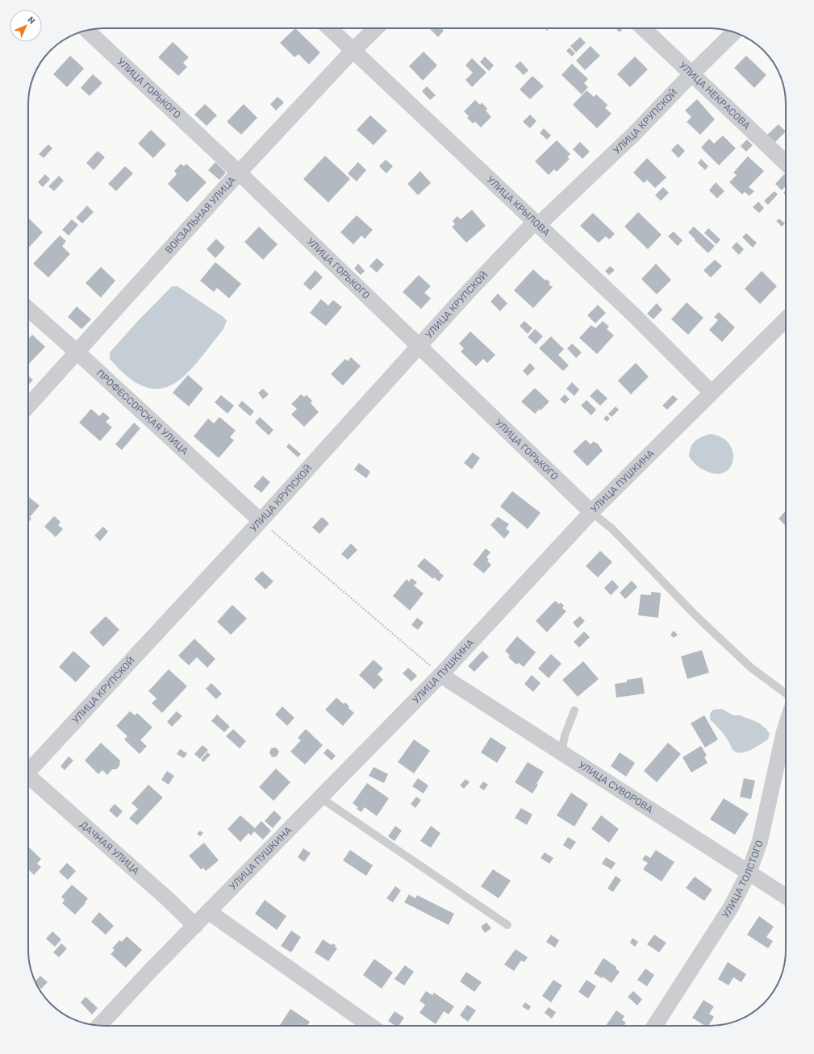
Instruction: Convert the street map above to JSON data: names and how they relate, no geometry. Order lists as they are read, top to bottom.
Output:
{
  "streets": {
    "street": [
      "УЛИЦА ГОРЬКОГО",
      "УЛИЦА НЕКРАСОВА",
      "УЛИЦА КРУПСКОЙ",
      "УЛИЦА КРЫЛОВА",
      "ВОКЗАЛЬНАЯ УЛИЦА",
      "ПРОФЕССОРСКАЯ УЛИЦА",
      "УЛИЦА ПУШКИНА",
      "УЛИЦА СУВОРОВА",
      "ДАЧНАЯ УЛИЦА",
      "УЛИЦА ТОЛСТОГО"
    ]
  },
  "crossings": [
    ["УЛИЦА ГОРЬКОГО", "УЛИЦА КРУПСКОЙ"],
    ["УЛИЦА ГОРЬКОГО", "ВОКЗАЛЬНАЯ УЛИЦА"],
    ["УЛИЦА ГОРЬКОГО", "УЛИЦА ПУШКИНА"],
    ["УЛИЦА НЕКРАСОВА", "УЛИЦА КРУПСКОЙ"],
    ["УЛИЦА КРУПСКОЙ", "УЛИЦА КРЫЛОВА"],
    ["УЛИЦА КРУПСКОЙ", "ПРОФЕССОРСКАЯ УЛИЦА"],
    ["УЛИЦА КРЫЛОВА", "ВОКЗАЛЬНАЯ УЛИЦА"],
    ["УЛИЦА КРЫЛОВА", "УЛИЦА ПУШКИНА"],
    ["ВОКЗАЛЬНАЯ УЛИЦА", "ПРОФЕССОРСКАЯ УЛИЦА"],
    ["УЛИЦА ПУШКИНА", "УЛИЦА СУВОРОВА"],
    ["УЛИЦА ПУШКИНА", "ДАЧНАЯ УЛИЦА"],
    ["УЛИЦА СУВОРОВА", "УЛИЦА ТОЛСТОГО"]
  ],
  "north": "top right"
}
